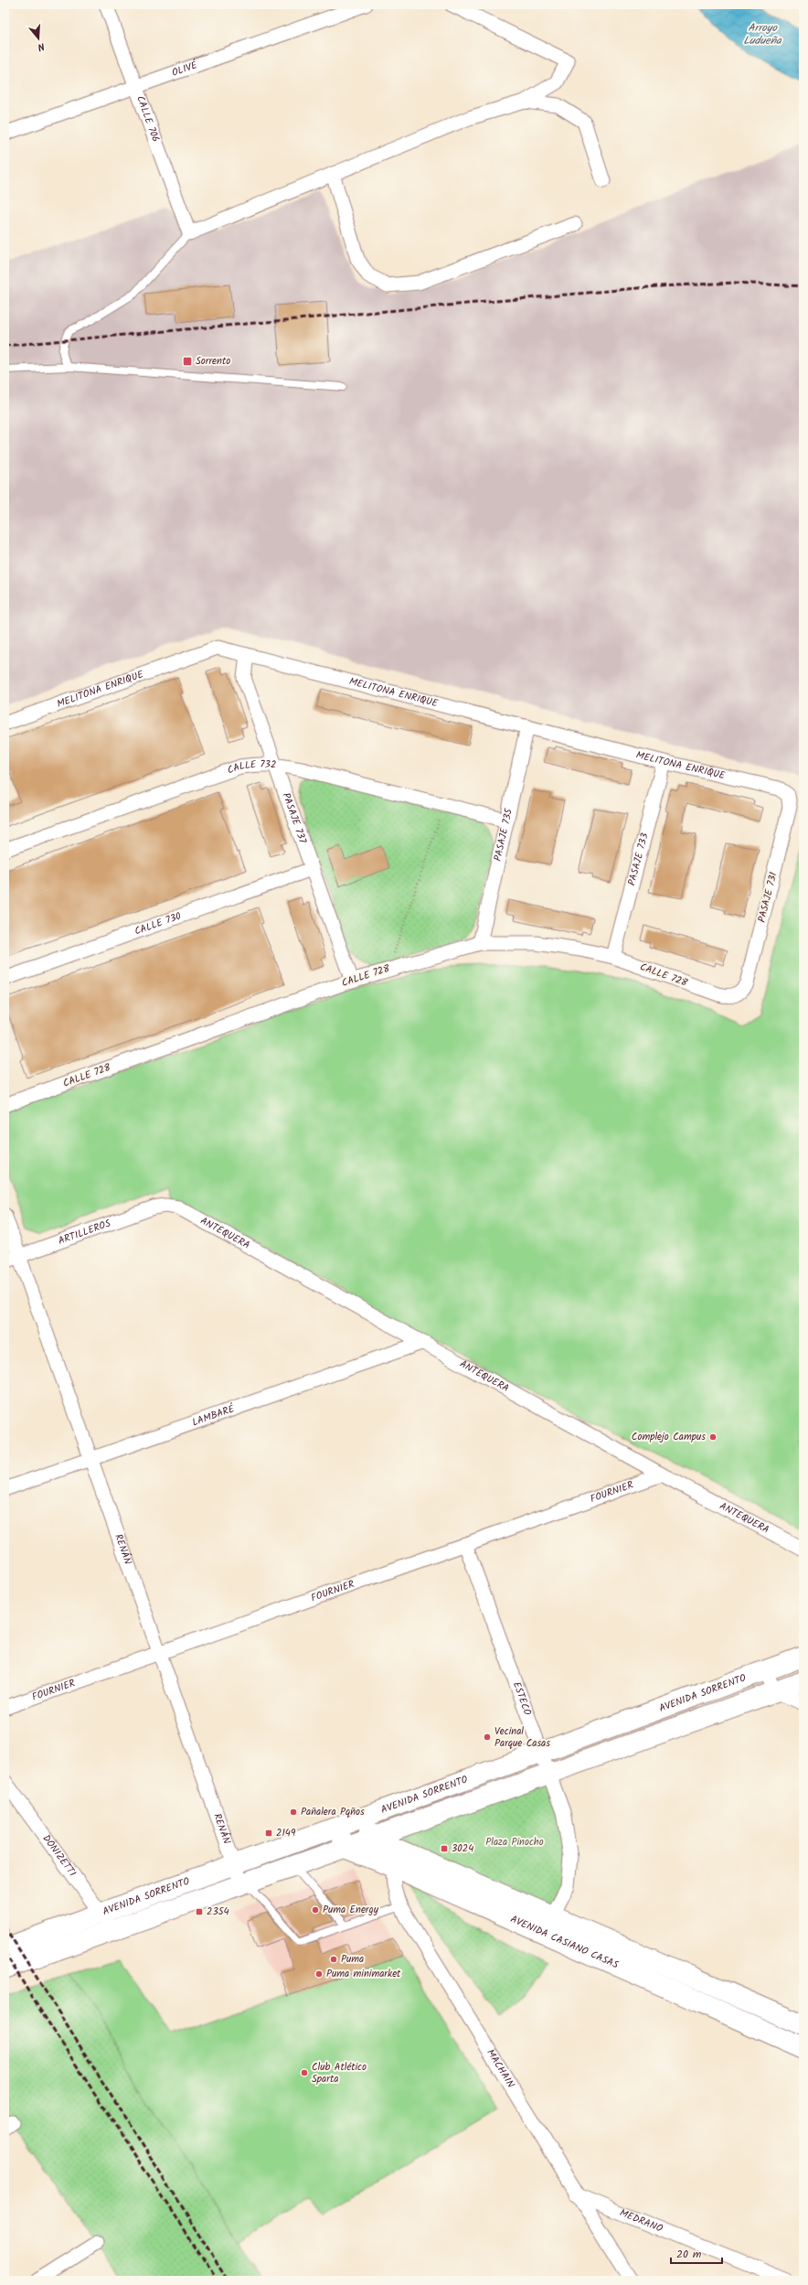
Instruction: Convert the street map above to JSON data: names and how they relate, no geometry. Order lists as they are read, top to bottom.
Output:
{
  "streets": {
    "main road": ["AVENIDA SORRENTO", "AVENIDA CASIANO CASAS"],
    "street": [
      "OLIVÉ",
      "CALLE 706",
      "MELITONA ENRIQUE",
      "CALLE 732",
      "PASAJE 737",
      "PASAJE 735",
      "PASAJE 733",
      "PASAJE 731",
      "CALLE 730",
      "CALLE 728",
      "ARTILLEROS",
      "ANTEQUERA",
      "LAMBARÉ",
      "FOURNIER",
      "RENÁN",
      "ESTECO",
      "DONIZETTI",
      "MACHAIN",
      "MEDRANO"
    ]
  },
  "crossings": [
    ["OLIVÉ", "CALLE 706"],
    ["MELITONA ENRIQUE", "PASAJE 737"],
    ["MELITONA ENRIQUE", "PASAJE 735"],
    ["MELITONA ENRIQUE", "PASAJE 733"],
    ["MELITONA ENRIQUE", "PASAJE 731"],
    ["CALLE 732", "PASAJE 737"],
    ["CALLE 732", "PASAJE 735"],
    ["PASAJE 737", "CALLE 730"],
    ["PASAJE 737", "CALLE 728"],
    ["PASAJE 735", "CALLE 728"],
    ["PASAJE 733", "CALLE 728"],
    ["PASAJE 731", "CALLE 728"],
    ["ARTILLEROS", "ANTEQUERA"],
    ["ARTILLEROS", "RENÁN"],
    ["ANTEQUERA", "LAMBARÉ"],
    ["ANTEQUERA", "FOURNIER"],
    ["LAMBARÉ", "RENÁN"],
    ["FOURNIER", "RENÁN"],
    ["FOURNIER", "ESTECO"],
    ["RENÁN", "AVENIDA SORRENTO"],
    ["AVENIDA SORRENTO", "ESTECO"],
    ["AVENIDA SORRENTO", "DONIZETTI"],
    ["AVENIDA SORRENTO", "AVENIDA CASIANO CASAS"],
    ["ESTECO", "AVENIDA CASIANO CASAS"],
    ["AVENIDA CASIANO CASAS", "MACHAIN"],
    ["MACHAIN", "MEDRANO"]
  ],
  "water": ["Arroyo Ludueña"],
  "parks": ["Plaza Pinocho"],
  "places": {
    "transit": [
      "Sorrento",
      "2149",
      "3024",
      "2354"
    ],
    "other": [
      "Complejo Campus",
      "Vecinal Parque Casas",
      "Pañalera Pqños",
      "Puma Energy",
      "Puma",
      "Puma minimarket",
      "Club Atlético Sparta"
    ]
  },
  "scale_bar": "20 m",
  "north": "bottom"
}
